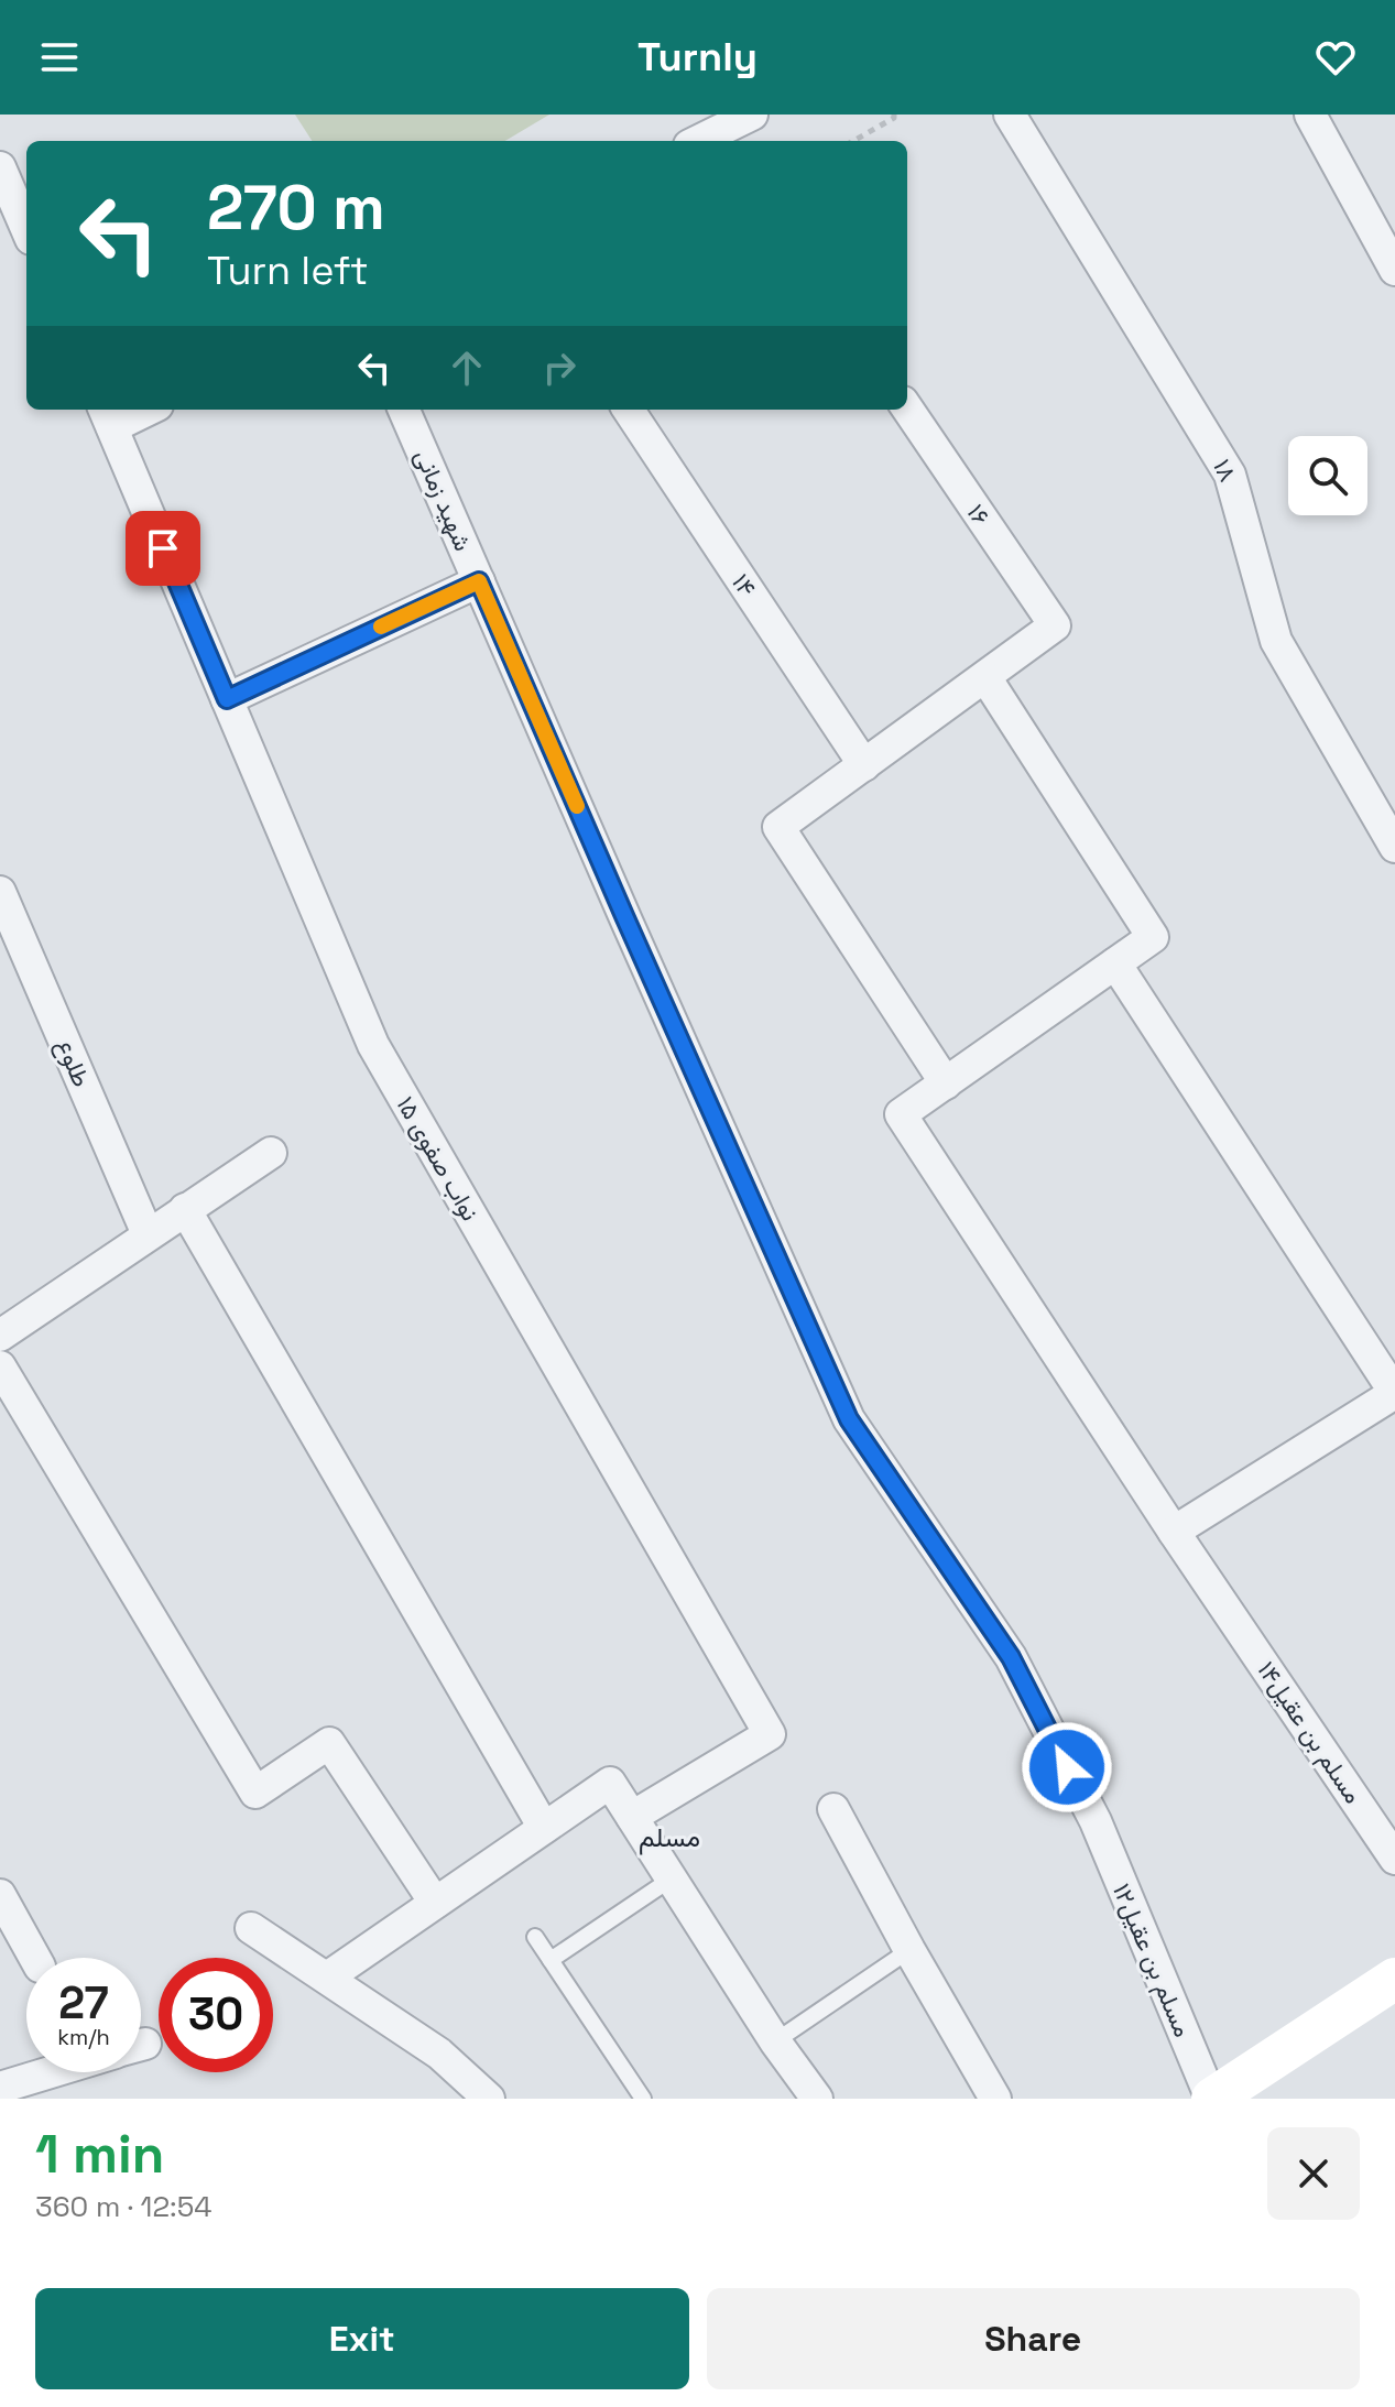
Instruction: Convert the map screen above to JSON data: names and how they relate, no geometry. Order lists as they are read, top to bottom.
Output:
{
  "streets": {
    "street": [
      "۱۸",
      "شهید زمانی",
      "۱۶",
      "۱۴",
      "طلوع",
      "نواب صفوی ۱۵",
      "مسلم بن عقیل۱۴",
      "مسلم بن عقیل۱۲"
    ]
  },
  "crossings": [
    ["شهید زمانی", "مسلم بن عقیل۱۲"]
  ],
  "districts": ["مسلم"],
  "page": {
    "header": "Turnly",
    "turn": ["270 m", "Turn left"],
    "speed": "27 km/h",
    "limit": "30",
    "heading": ["1 min", "360 m · 12:54"],
    "buttons": ["Exit", "Share"]
  }
}
